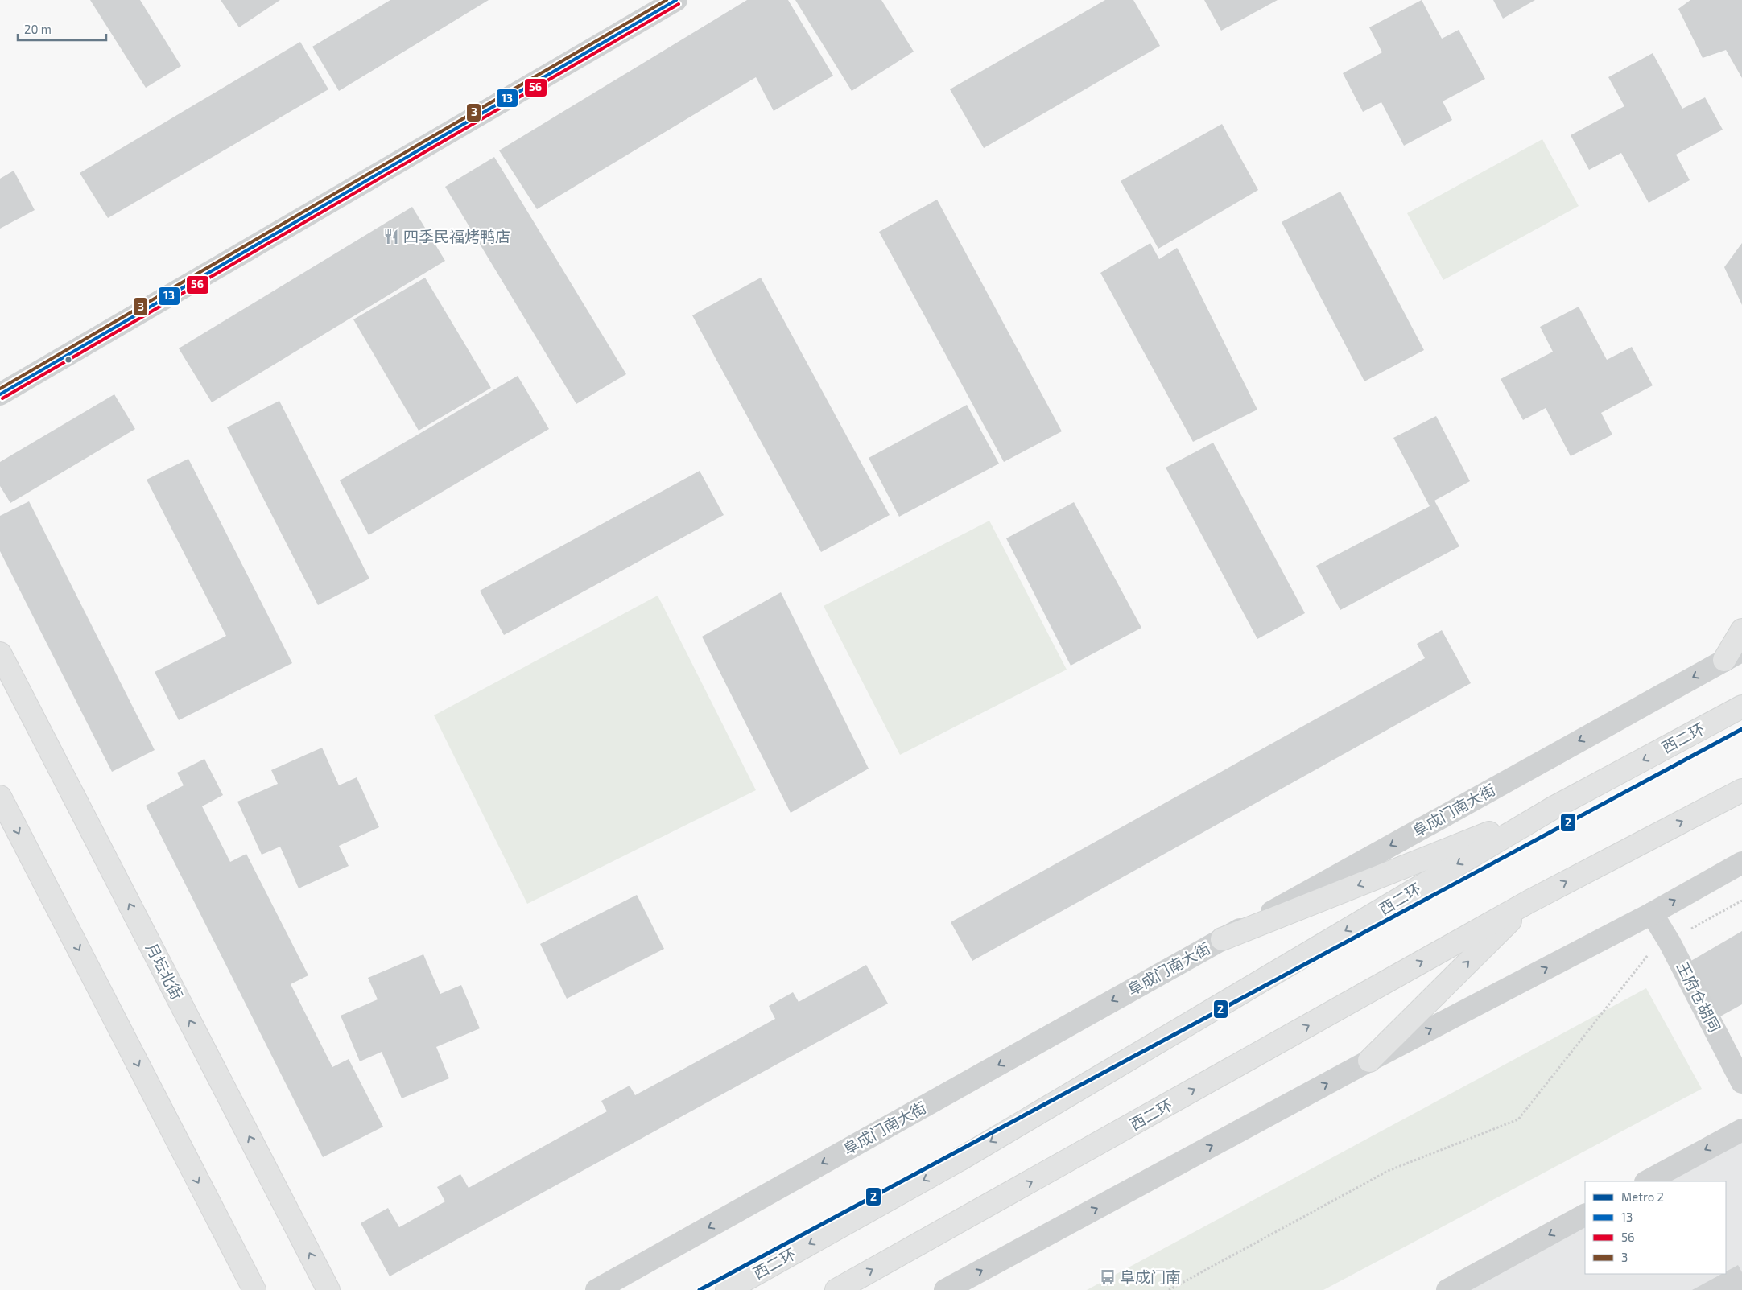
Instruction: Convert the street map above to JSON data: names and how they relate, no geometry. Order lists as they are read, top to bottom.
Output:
{
  "streets": {
    "main road": ["西二环", "月坛北街"],
    "street": ["阜成门南大街", "王府仓胡同"]
  },
  "places": {
    "restaurant": ["四季民福烤鸭店"],
    "bus stop": ["阜成门南"]
  },
  "lines": [
    "transit line 13",
    "transit line 3",
    "transit line 56",
    "metro line 2"
  ],
  "legend": [
    "Metro 2",
    "13",
    "56",
    "3"
  ],
  "scale_bar": "20 m"
}
